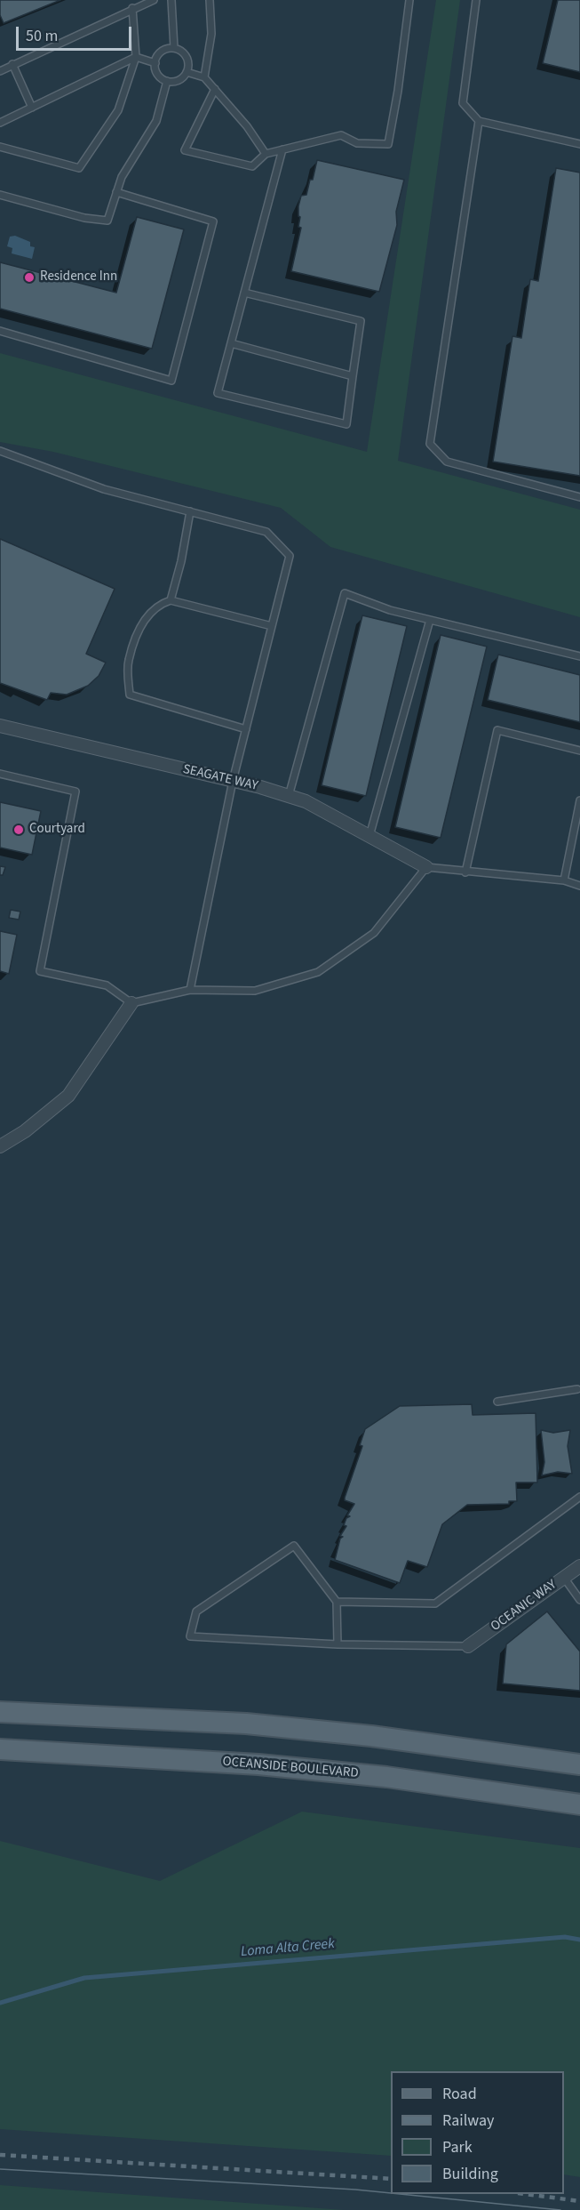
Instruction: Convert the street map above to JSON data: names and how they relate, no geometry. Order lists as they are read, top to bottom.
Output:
{
  "streets": {
    "main road": ["OCEANSIDE BOULEVARD"],
    "street": ["SEAGATE WAY", "OCEANIC WAY"]
  },
  "water": ["Loma Alta Creek"],
  "places": ["Residence Inn", "Courtyard"],
  "legend": [
    "Road",
    "Railway",
    "Park",
    "Building"
  ],
  "scale_bar": "50 m"
}
